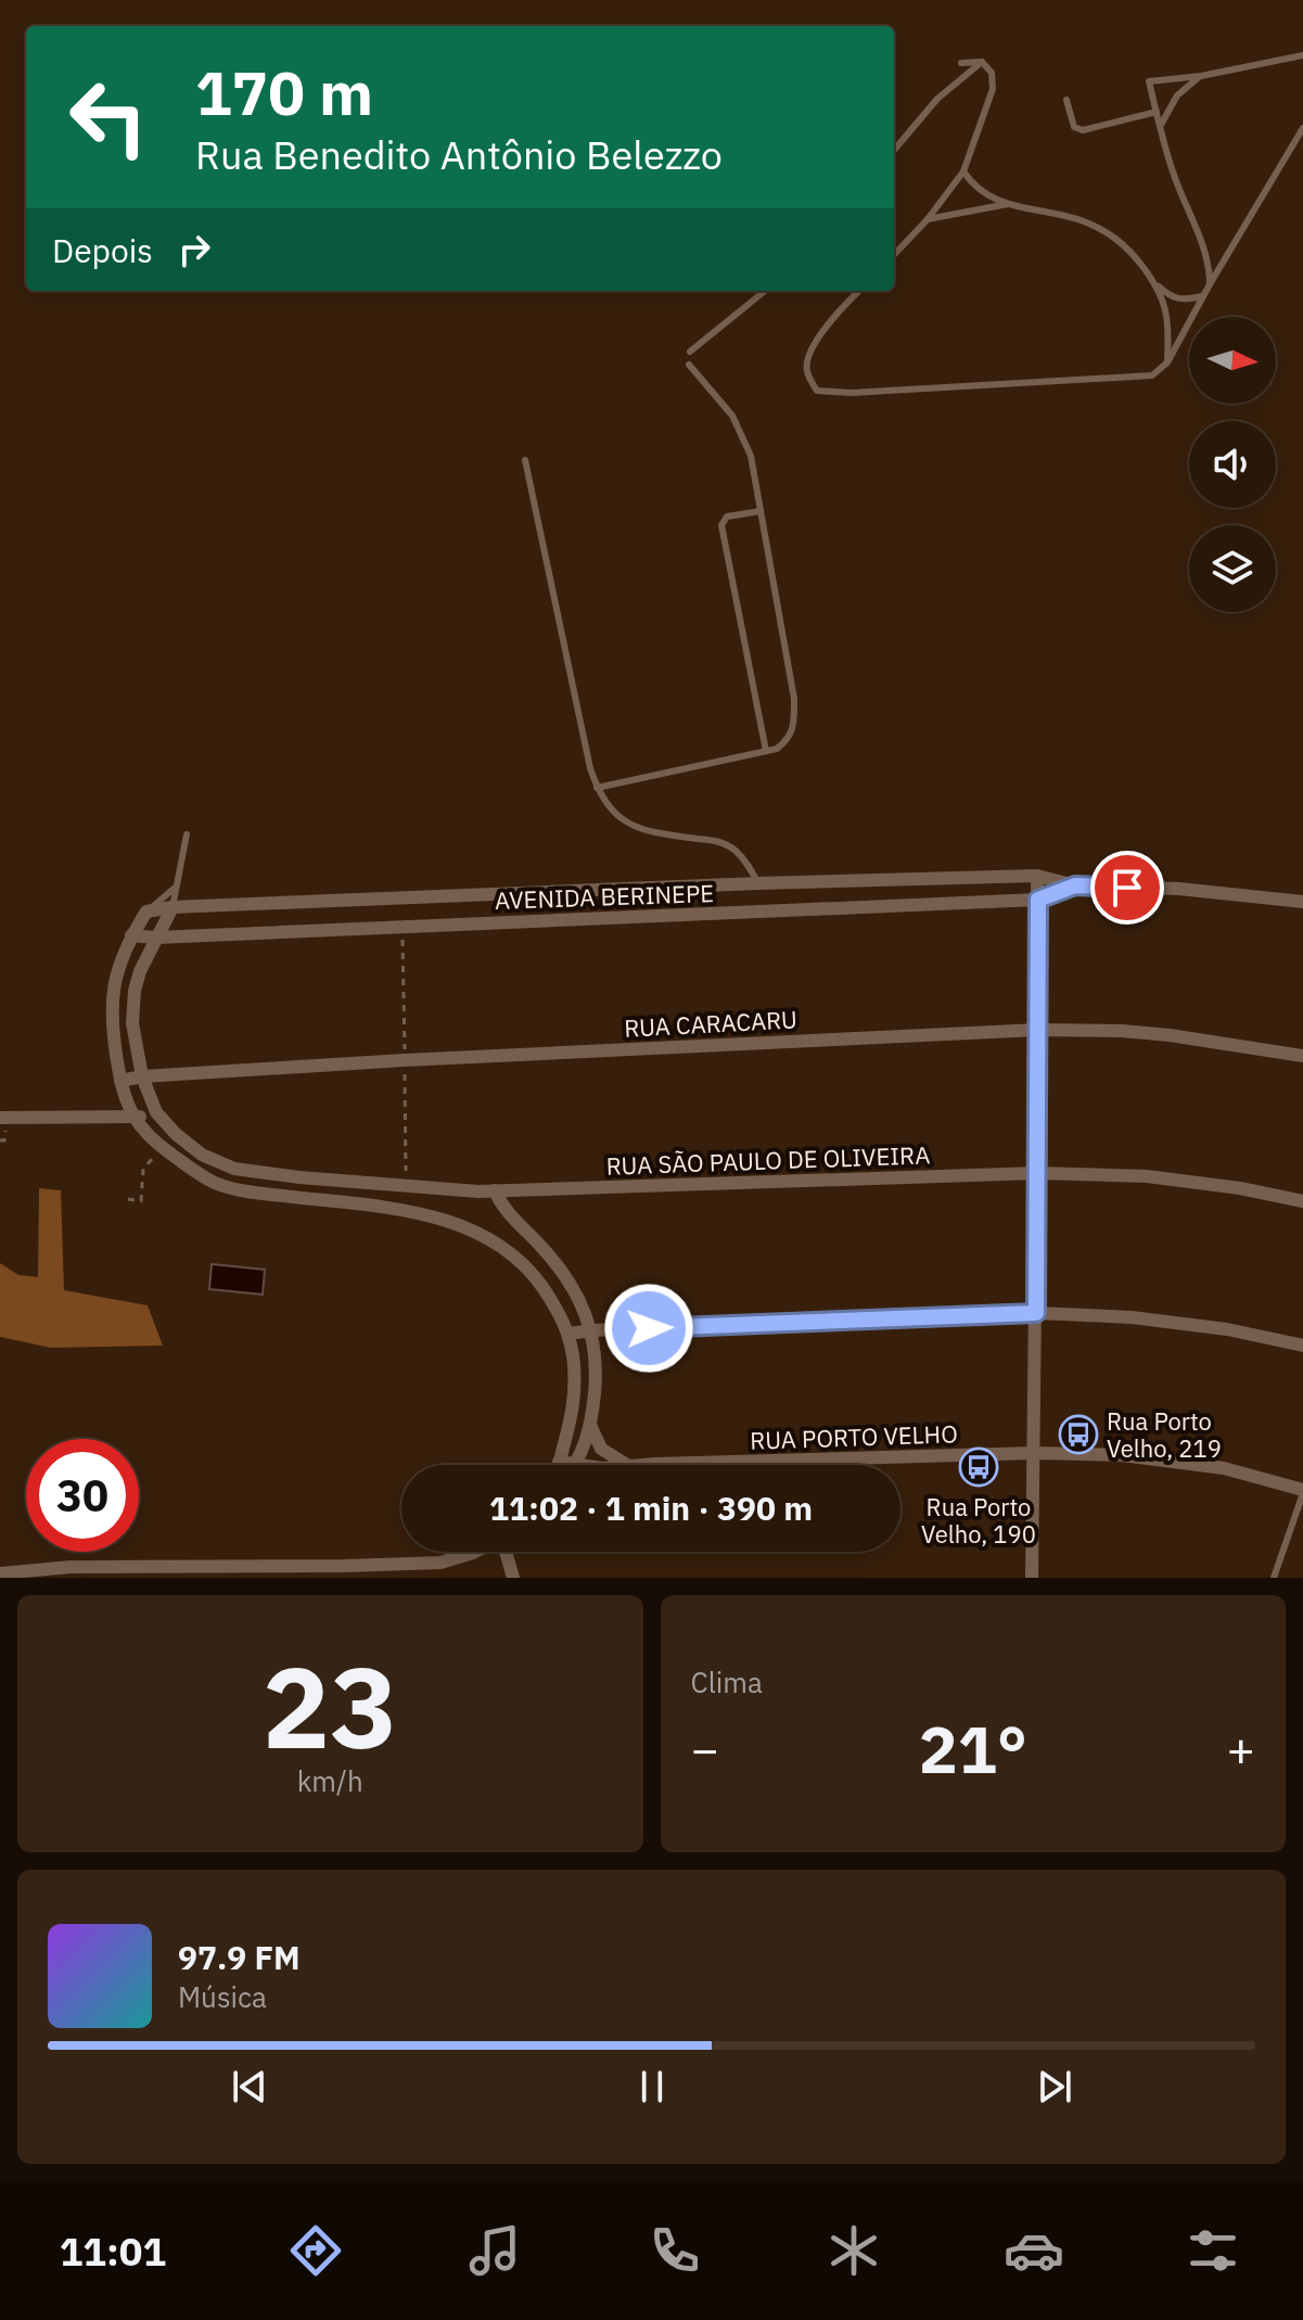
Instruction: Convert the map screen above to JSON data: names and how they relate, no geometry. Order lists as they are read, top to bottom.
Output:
{
  "streets": {
    "street": [
      "AVENIDA BERINEPE",
      "RUA CARACARU",
      "RUA SÃO PAULO DE OLIVEIRA",
      "RUA PORTO VELHO"
    ]
  },
  "places": {
    "bus stop": ["Rua Porto Velho, 219", "Rua Porto Velho, 190"]
  },
  "north": "right",
  "page": {
    "turn": ["170 m", "Rua Benedito Antônio Belezzo"],
    "then": "Depois",
    "limit": "30",
    "trip": "11:02 · 1 min · 390 m",
    "tile": [
      ["23", "km/h"],
      "Clima"
    ],
    "heat": ["−", "21°", "+"],
    "song": ["97.9 FM", "Música"],
    "tabs": "11:01"
  }
}
